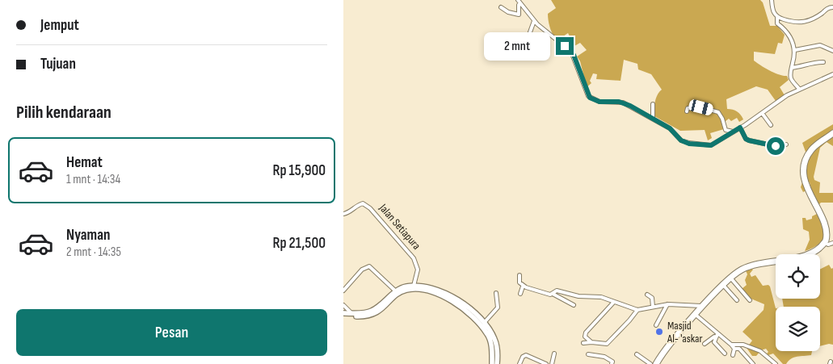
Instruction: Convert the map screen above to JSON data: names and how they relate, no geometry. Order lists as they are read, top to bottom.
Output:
{
  "streets": {
    "street": ["Jalan Setiapura"]
  },
  "places": ["Masjid Al- 'askar"],
  "page": {
    "banner": ["Jemput", "Tujuan"],
    "bubble": "2 mnt",
    "heading": "Pilih kendaraan",
    "list": [
      {
        "name": "Hemat",
        "note": "1 mnt · 14:34",
        "value": "Rp 15,900"
      },
      {
        "name": "Nyaman",
        "note": "2 mnt · 14:35",
        "value": "Rp 21,500"
      }
    ],
    "buttons": "Pesan"
  }
}
